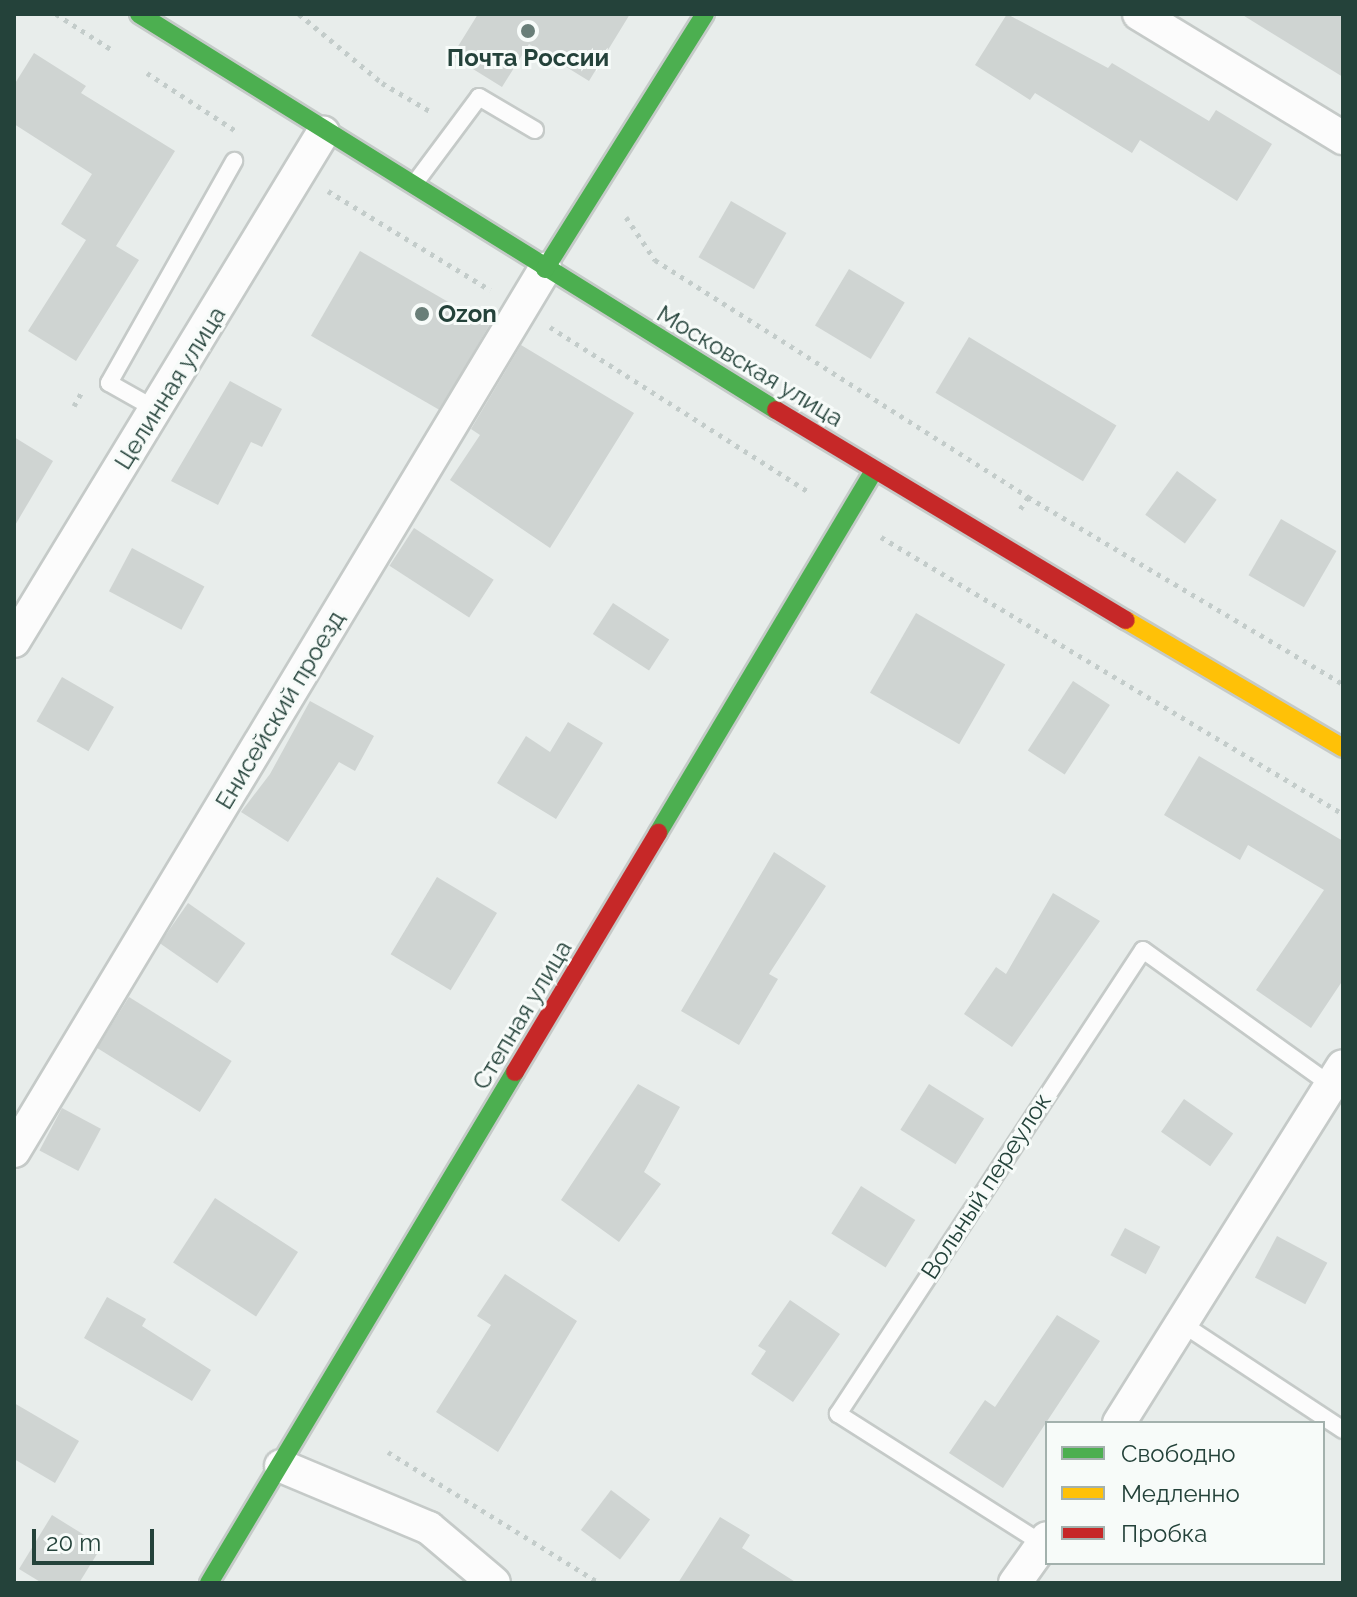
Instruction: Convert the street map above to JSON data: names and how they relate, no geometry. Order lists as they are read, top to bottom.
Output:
{
  "streets": {
    "street": [
      "Московская улица",
      "Целинная улица",
      "Енисейский проезд",
      "Степная улица"
    ],
    "lane": ["Вольный переулок"]
  },
  "crossings": [
    ["Московская улица", "Целинная улица"],
    ["Московская улица", "Енисейский проезд"],
    ["Московская улица", "Степная улица"]
  ],
  "places": ["Почта России", "Ozon"],
  "legend": ["Свободно", "Медленно", "Пробка"],
  "scale_bar": "20 m"
}
